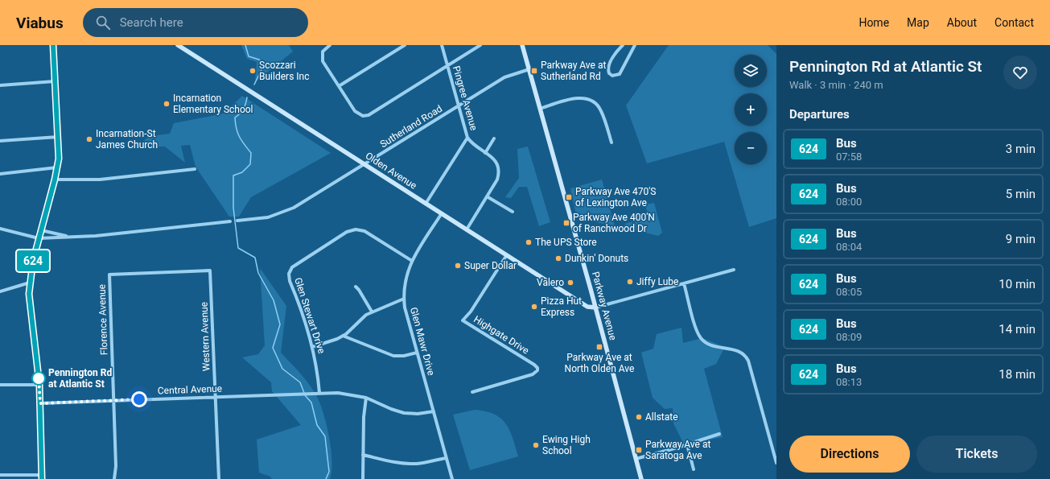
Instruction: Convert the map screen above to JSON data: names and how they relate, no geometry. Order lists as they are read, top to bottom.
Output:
{
  "streets": {
    "main road": ["Olden Avenue", "Parkway Avenue"],
    "street": [
      "Pingree Avenue",
      "Sutherland Road",
      "Glen Stewart Drive",
      "Florence Avenue",
      "Highgate Drive",
      "Western Avenue",
      "Glen Mawr Drive",
      "Central Avenue"
    ]
  },
  "crossings": [
    ["Pingree Avenue", "Sutherland Road"],
    ["Pingree Avenue", "Olden Avenue"],
    ["Sutherland Road", "Olden Avenue"],
    ["Sutherland Road", "Parkway Avenue"],
    ["Olden Avenue", "Parkway Avenue"],
    ["Olden Avenue", "Highgate Drive"],
    ["Olden Avenue", "Glen Mawr Drive"],
    ["Glen Stewart Drive", "Glen Mawr Drive"],
    ["Glen Stewart Drive", "Central Avenue"],
    ["Florence Avenue", "Western Avenue"],
    ["Florence Avenue", "Central Avenue"],
    ["Western Avenue", "Central Avenue"],
    ["Glen Mawr Drive", "Central Avenue"]
  ],
  "places": {
    "other": [
      "Scozzari Builders Inc",
      "Incarnation Elementary School",
      "Incarnation-St James Church",
      "The UPS Store",
      "Dunkin' Donuts",
      "Super Dollar",
      "Jiffy Lube",
      "Valero",
      "Pizza Hut Express",
      "Pennington Rd at Atlantic St",
      "Allstate",
      "Ewing High School"
    ],
    "transit": [
      "Parkway Ave at Sutherland Rd",
      "Parkway Ave 470'S of Lexington Ave",
      "Parkway Ave 400'N of Ranchwood Dr",
      "Parkway Ave at North Olden Ave",
      "Parkway Ave at Saratoga Ave"
    ]
  },
  "lines": ["bus line 624"],
  "page": {
    "header": "Viabus",
    "search": "Search here",
    "nav": [
      "Home",
      "Map",
      "About",
      "Contact"
    ],
    "on_map": "624",
    "heading": [
      ["Pennington Rd at Atlantic St", "Walk · 3 min · 240 m"],
      "Departures"
    ],
    "map_buttons": ["+", "−"],
    "list": [
      {
        "mark": "624",
        "name": "Bus",
        "note": "07:58",
        "value": "3 min"
      },
      {
        "mark": "624",
        "name": "Bus",
        "note": "08:00",
        "value": "5 min"
      },
      {
        "mark": "624",
        "name": "Bus",
        "note": "08:04",
        "value": "9 min"
      },
      {
        "mark": "624",
        "name": "Bus",
        "note": "08:05",
        "value": "10 min"
      },
      {
        "mark": "624",
        "name": "Bus",
        "note": "08:09",
        "value": "14 min"
      },
      {
        "mark": "624",
        "name": "Bus",
        "note": "08:13",
        "value": "18 min"
      }
    ],
    "buttons": ["Directions", "Tickets"]
  }
}
